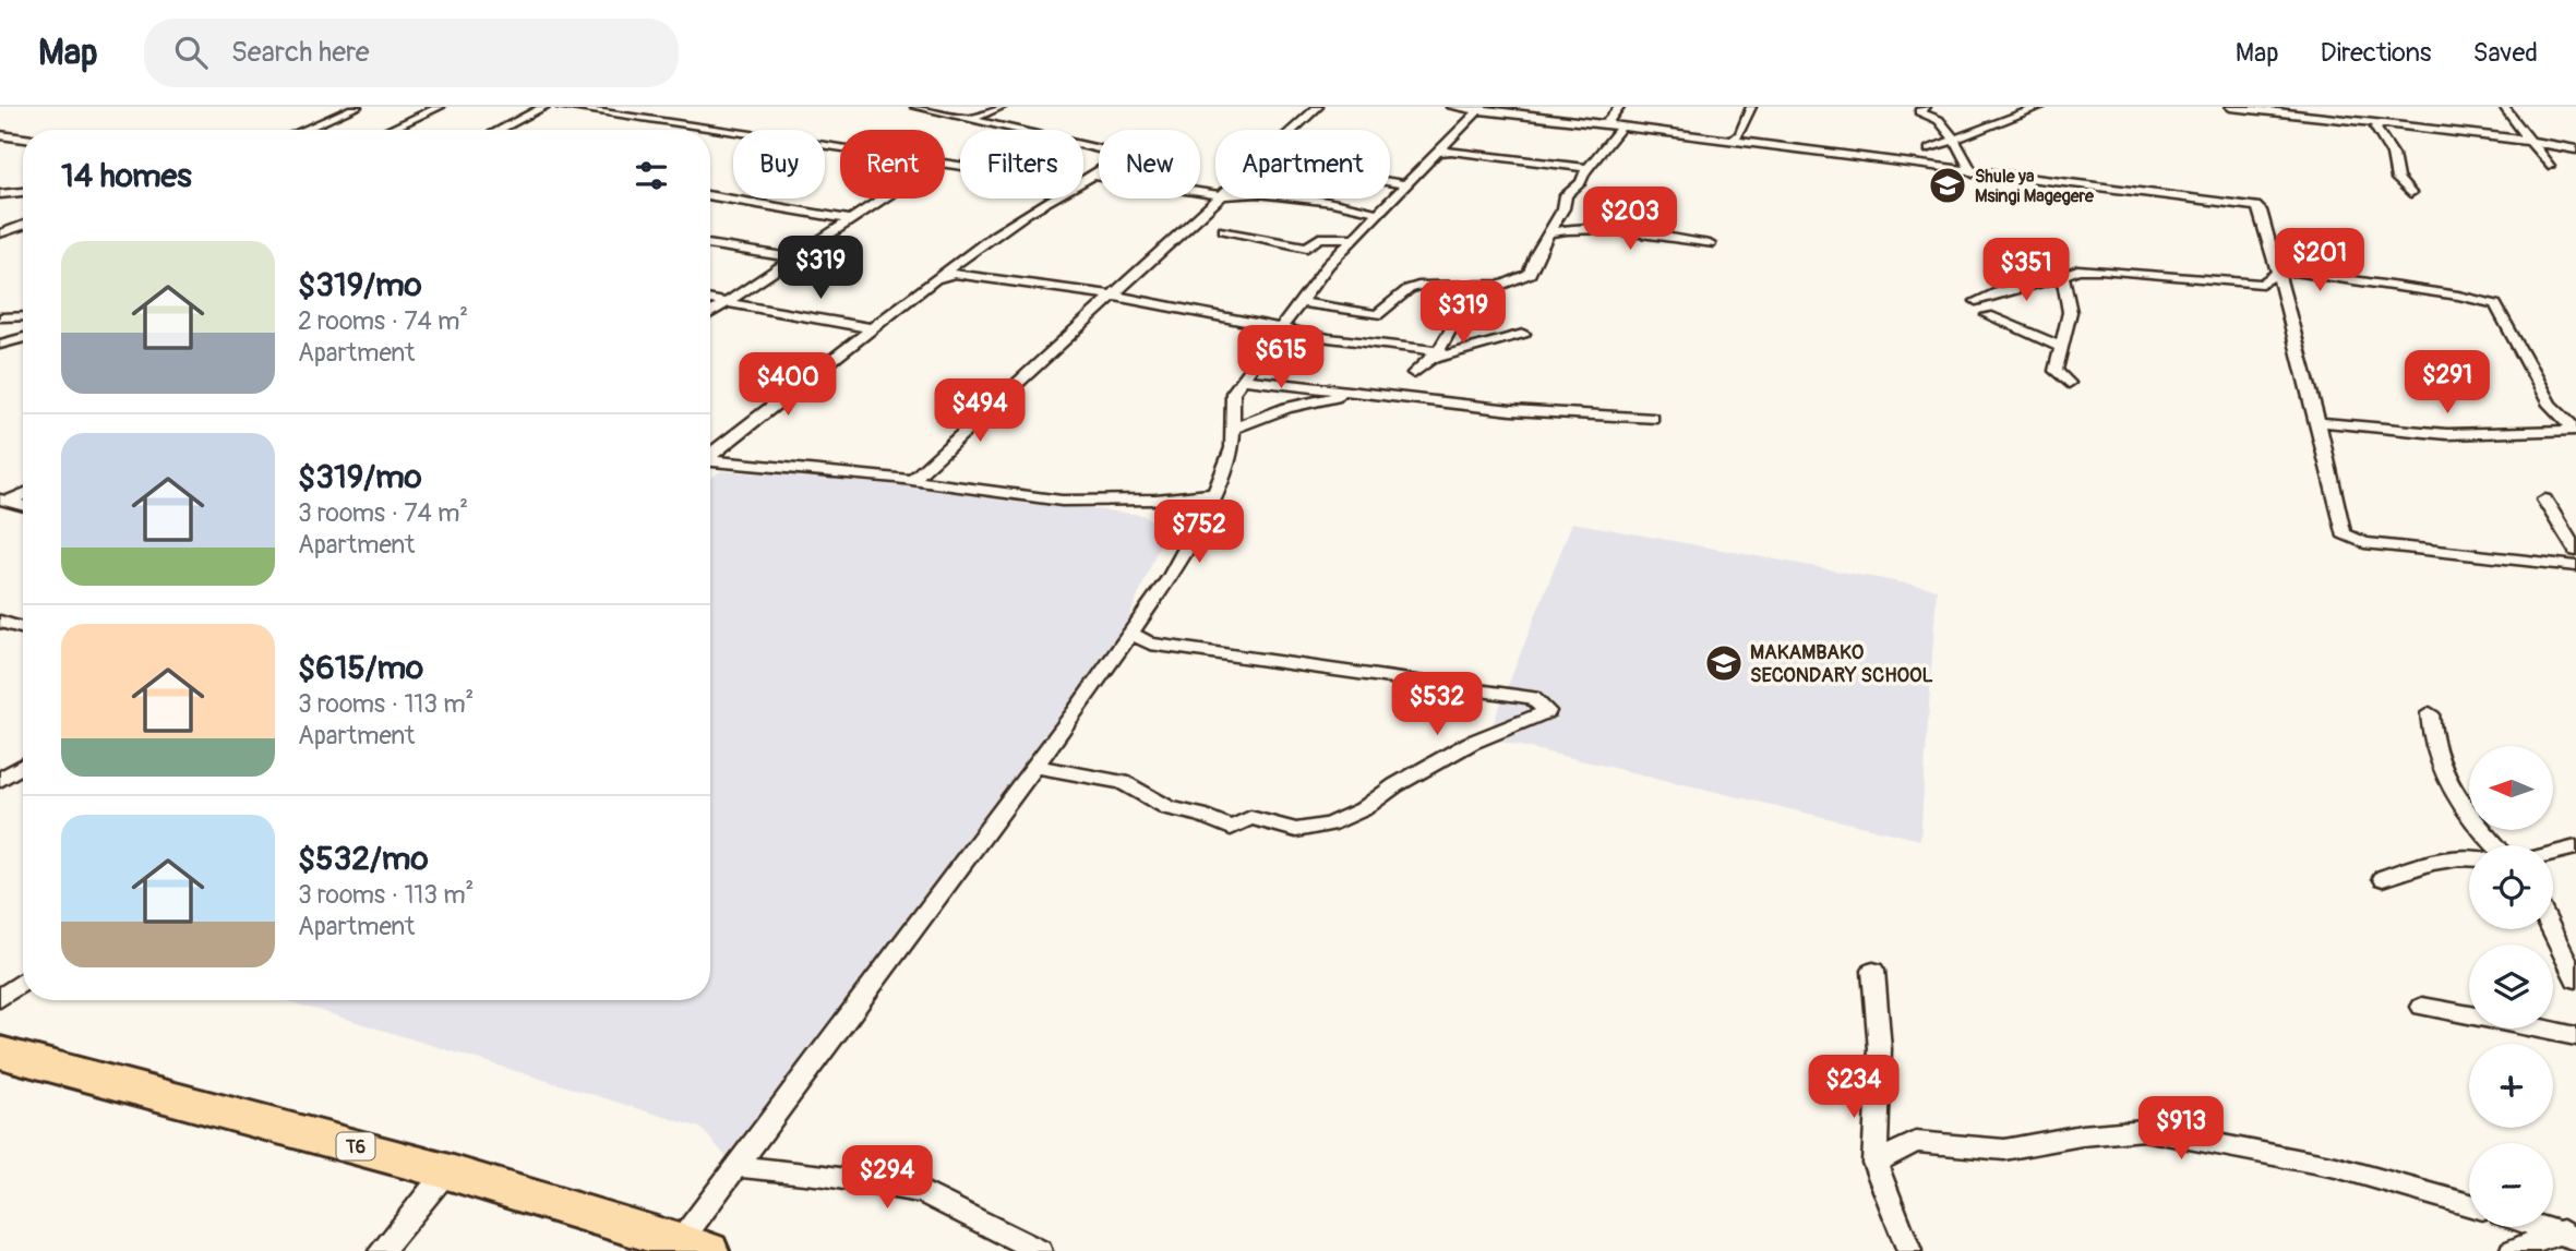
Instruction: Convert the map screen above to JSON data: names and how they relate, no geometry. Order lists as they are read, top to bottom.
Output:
{
  "streets": {
    "highway": ["T6"]
  },
  "places": {
    "school or university": ["Shule ya Msingi Magegere", "MAKAMBAKO SECONDARY SCHOOL"]
  },
  "north": "left",
  "page": {
    "header": "Map",
    "search": "Search here",
    "nav": ["Map", "Directions", "Saved"],
    "chip": [
      "Buy",
      "Rent",
      "Filters",
      "New",
      "Apartment"
    ],
    "heading": "14 homes",
    "price": [
      "$203",
      "$201",
      "$319",
      "$351",
      "$319",
      "$615",
      "$291",
      "$400",
      "$494",
      "$752",
      "$532",
      "$234",
      "$913",
      "$294"
    ],
    "list": [
      {
        "name": "$319/mo",
        "note": "2 rooms · 74 m² · Apartment"
      },
      {
        "name": "$319/mo",
        "note": "3 rooms · 74 m² · Apartment"
      },
      {
        "name": "$615/mo",
        "note": "3 rooms · 113 m² · Apartment"
      },
      {
        "name": "$532/mo",
        "note": "3 rooms · 113 m² · Apartment"
      }
    ],
    "map_buttons": ["+", "−"]
  }
}
